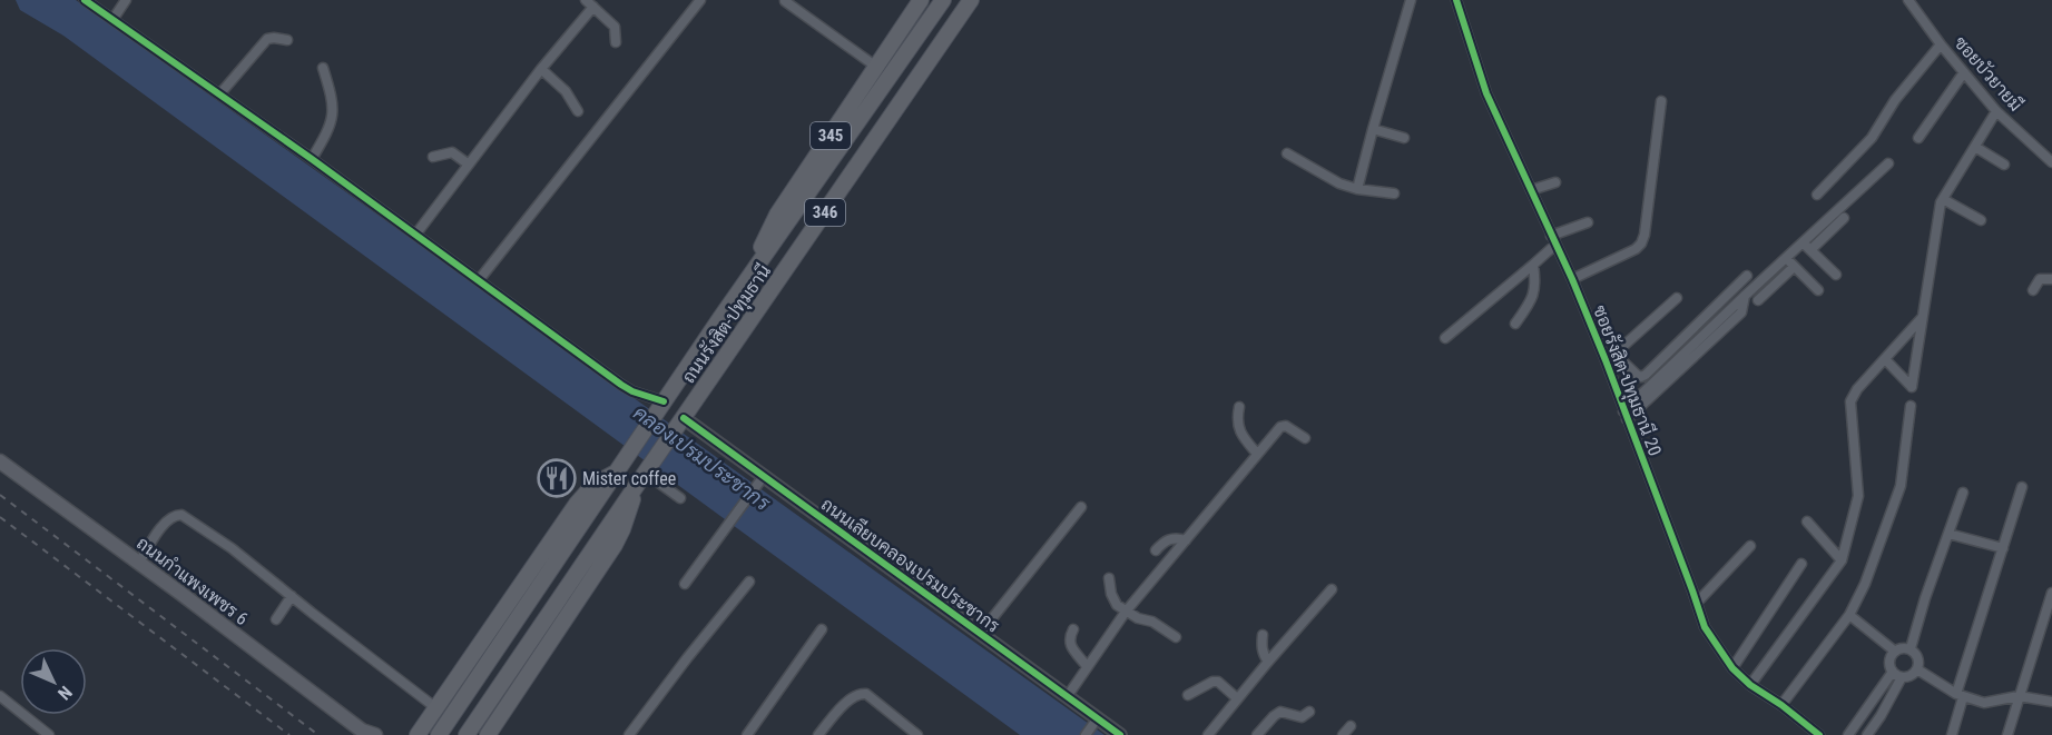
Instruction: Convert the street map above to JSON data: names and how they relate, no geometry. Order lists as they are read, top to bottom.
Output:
{
  "streets": {
    "main road": [
      "345",
      "346",
      "ถนนรังสิต-ปทุมธานี",
      "ถนนกำแพงเพชร 6"
    ],
    "street": ["ซอยบัวยายมี", "ซอยรังสิต-ปทุมธานี 20", "ถนนเลียบคลองเปรมประชากร"]
  },
  "crossings": [
    ["345", "ถนนรังสิต-ปทุมธานี"],
    ["ถนนรังสิต-ปทุมธานี", "ถนนเลียบคลองเปรมประชากร"]
  ],
  "water": ["คลองเปรมประชากร"],
  "places": {
    "restaurant": ["Mister coffee"]
  },
  "north": "bottom right"
}
